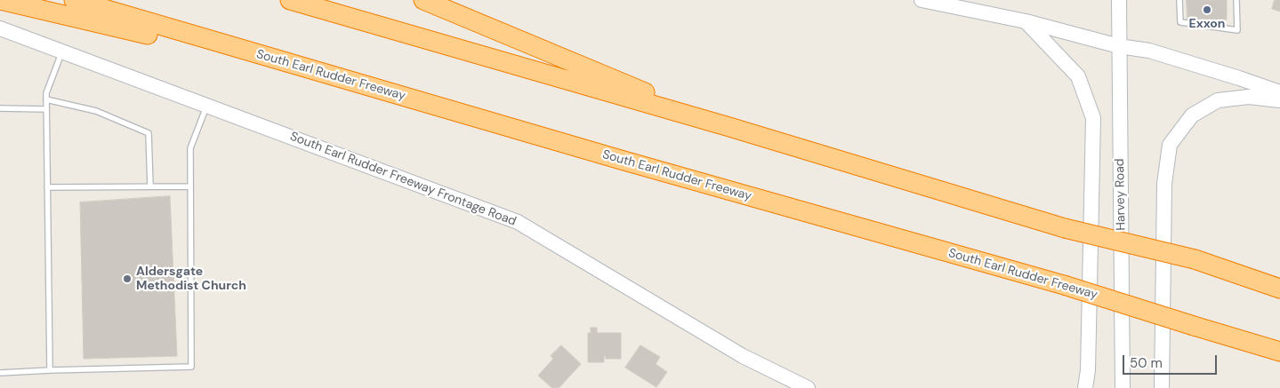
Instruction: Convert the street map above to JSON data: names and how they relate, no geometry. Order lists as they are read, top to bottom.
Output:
{
  "streets": {
    "highway": ["South Earl Rudder Freeway"],
    "main road": ["South Earl Rudder Freeway Frontage Road", "Harvey Road"]
  },
  "places": ["Exxon", "Aldersgate Methodist Church"],
  "scale_bar": "50 m"
}
